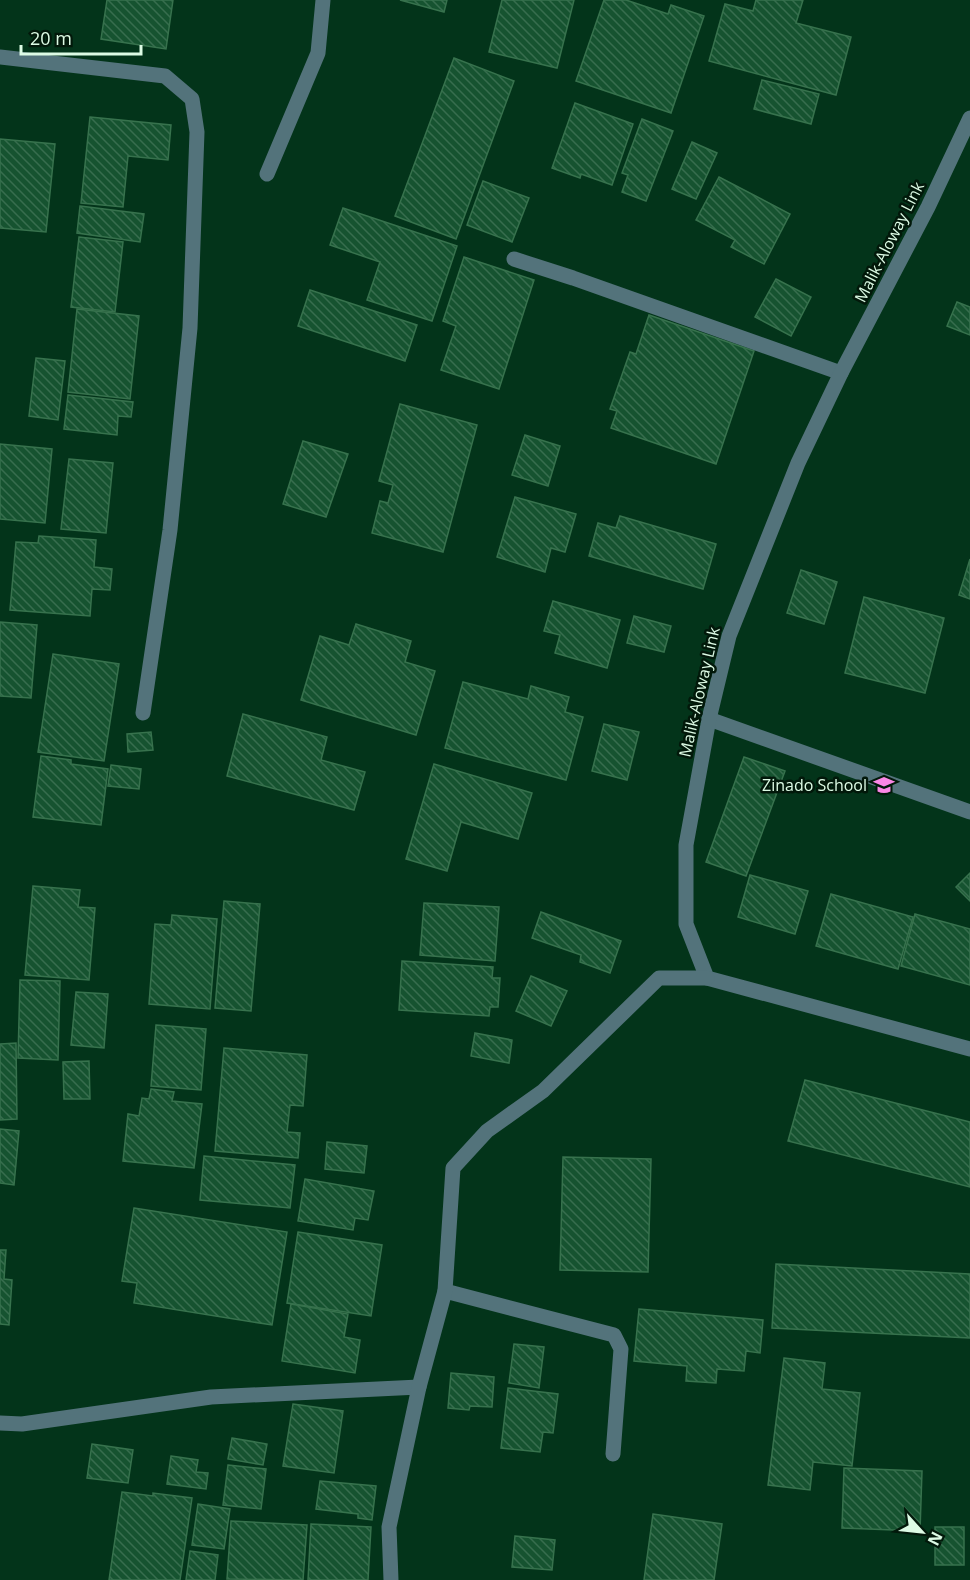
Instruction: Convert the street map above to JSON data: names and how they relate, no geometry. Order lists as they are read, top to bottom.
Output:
{
  "streets": {
    "street": ["Malik-Aloway Link"]
  },
  "places": {
    "school or university": ["Zinado School"]
  },
  "scale_bar": "20 m",
  "north": "bottom right"
}
